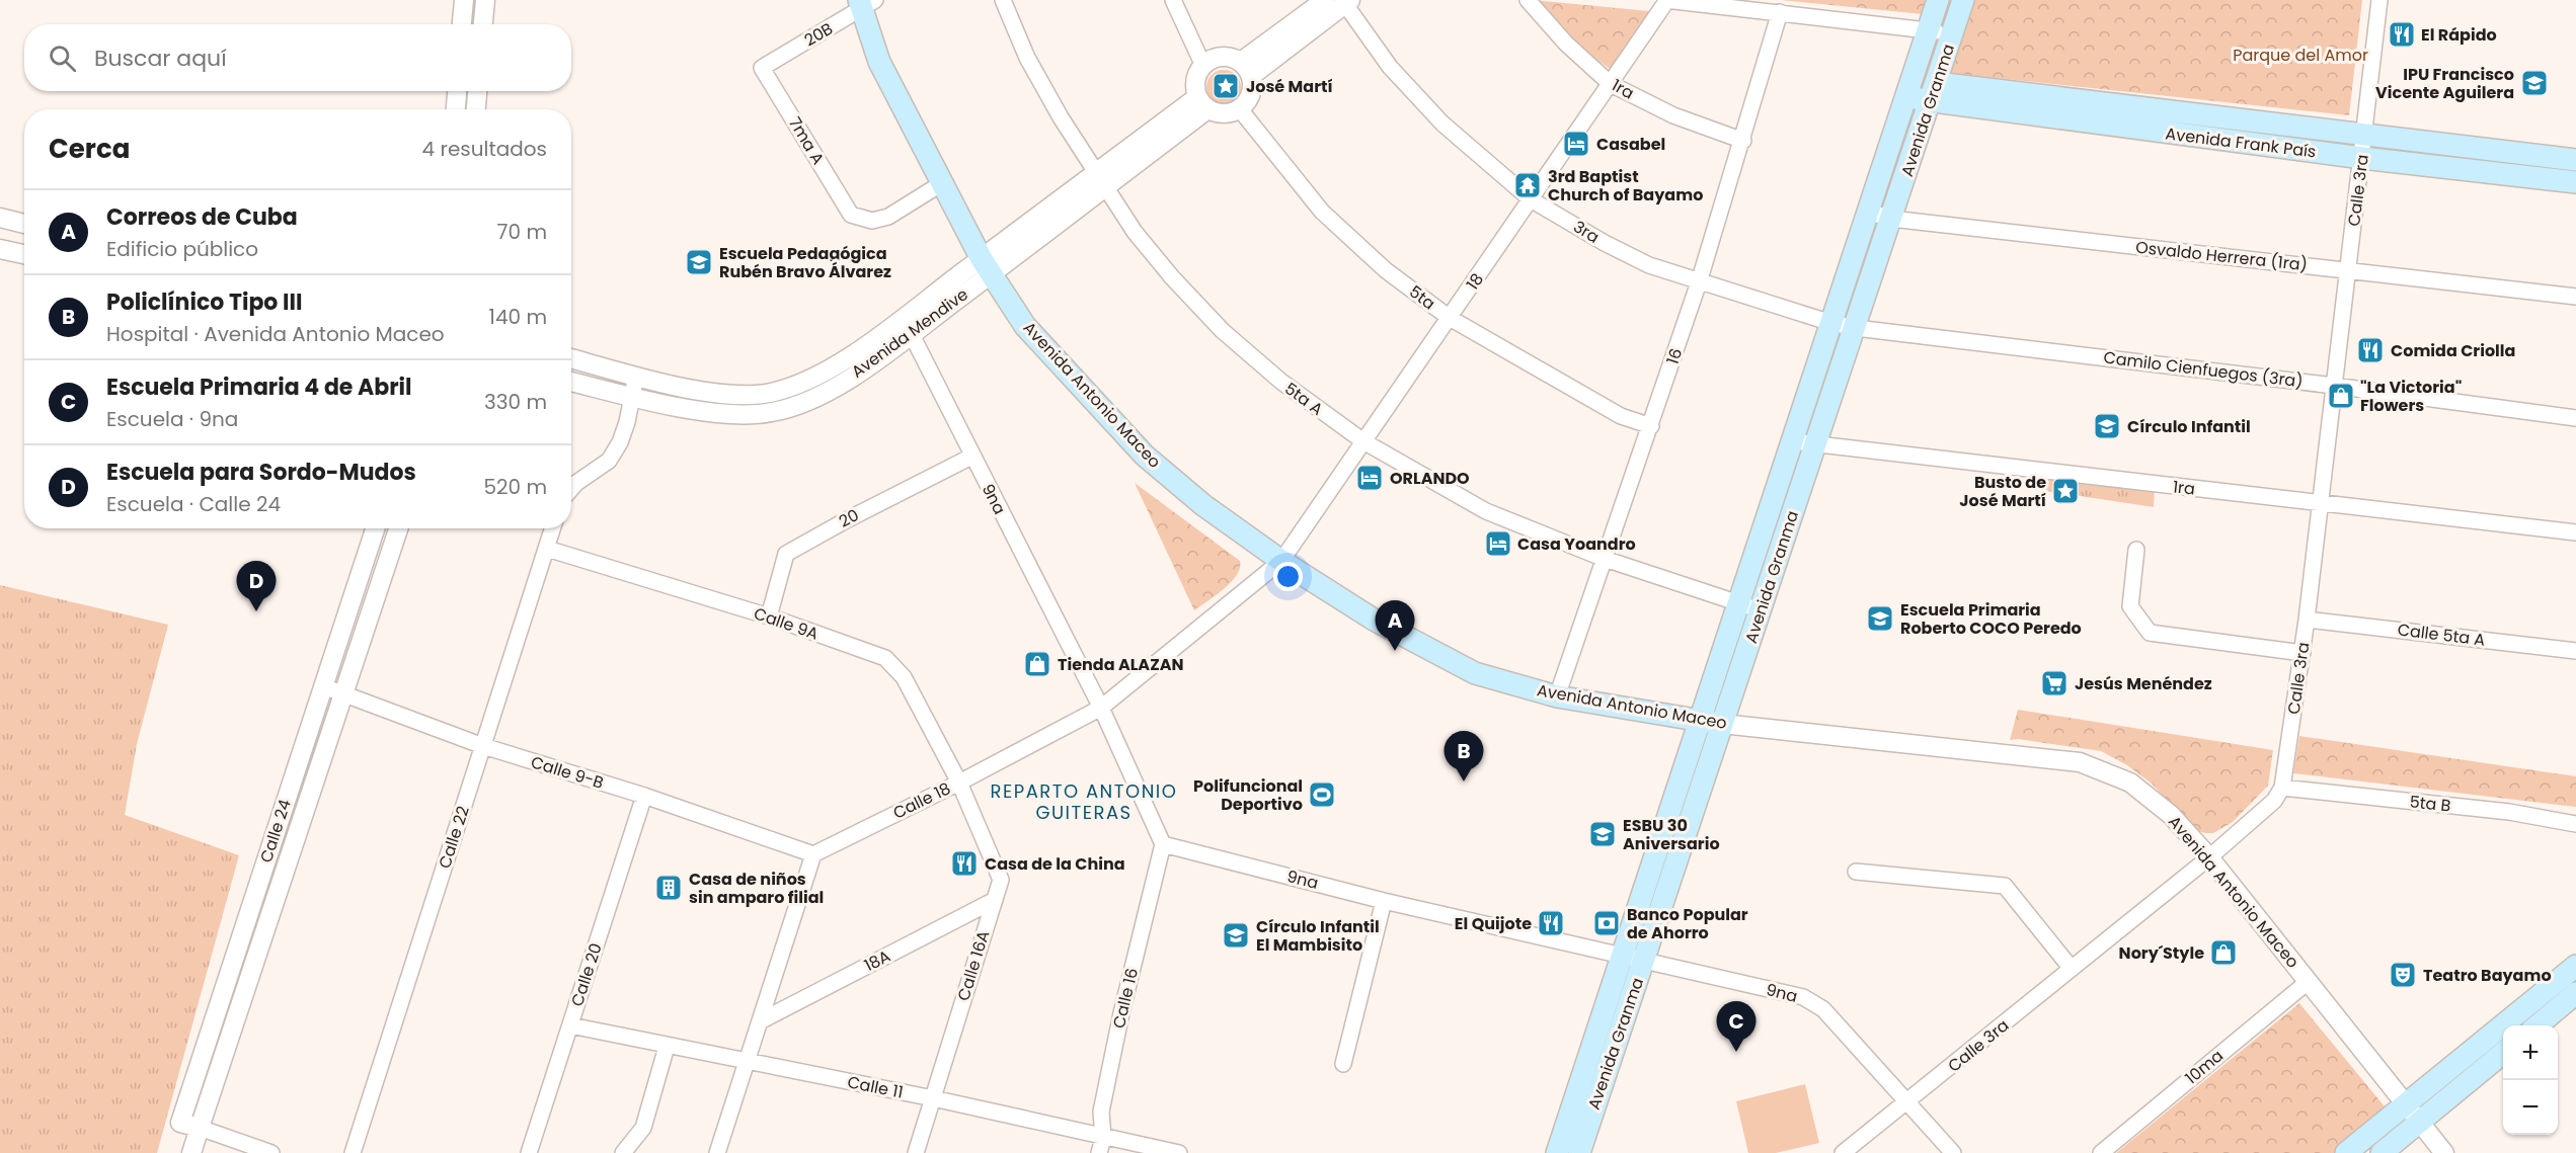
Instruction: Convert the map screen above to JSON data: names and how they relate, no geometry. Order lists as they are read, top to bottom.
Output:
{
  "streets": {
    "main road": ["Avenida Granma", "Avenida Frank País", "Avenida Antonio Maceo"],
    "street": [
      "20B",
      "1ra",
      "7ma A",
      "Calle 3ra",
      "3ra",
      "Osvaldo Herrera (1ra)",
      "18",
      "5ta",
      "Avenida Mendive",
      "16",
      "Camilo Cienfuegos (3ra)",
      "5ta A",
      "9na",
      "20",
      "Calle 9A",
      "Calle 5ta A",
      "Calle 9-B",
      "Calle 18",
      "5ta B",
      "Calle 24",
      "Calle 22",
      "18A",
      "Calle 16A",
      "Calle 20",
      "Calle 16",
      "10ma",
      "Calle 11"
    ]
  },
  "crossings": [
    ["20B", "7ma A"],
    ["20B", "Avenida Antonio Maceo"],
    ["1ra", "Avenida Granma"],
    ["1ra", "Calle 3ra"],
    ["1ra", "18"],
    ["1ra", "16"],
    ["Avenida Granma", "Avenida Frank País"],
    ["Avenida Granma", "3ra"],
    ["Avenida Granma", "Osvaldo Herrera (1ra)"],
    ["Avenida Granma", "Camilo Cienfuegos (3ra)"],
    ["Avenida Granma", "Avenida Antonio Maceo"],
    ["Avenida Granma", "5ta A"],
    ["Avenida Granma", "9na"],
    ["7ma A", "Avenida Antonio Maceo"],
    ["Avenida Frank País", "Calle 3ra"],
    ["Calle 3ra", "Osvaldo Herrera (1ra)"],
    ["Calle 3ra", "Camilo Cienfuegos (3ra)"],
    ["Calle 3ra", "Avenida Antonio Maceo"],
    ["Calle 3ra", "9na"],
    ["Calle 3ra", "Calle 5ta A"],
    ["Calle 3ra", "5ta B"],
    ["3ra", "18"],
    ["3ra", "16"],
    ["3ra", "Camilo Cienfuegos (3ra)"],
    ["18", "5ta"],
    ["18", "Avenida Antonio Maceo"],
    ["18", "5ta A"],
    ["18", "Calle 18"],
    ["5ta", "Avenida Mendive"],
    ["5ta", "16"],
    ["Avenida Mendive", "Avenida Antonio Maceo"],
    ["Avenida Mendive", "5ta A"],
    ["Avenida Mendive", "9na"],
    ["16", "Avenida Antonio Maceo"],
    ["16", "5ta A"],
    ["Avenida Antonio Maceo", "Calle 18"],
    ["Avenida Antonio Maceo", "10ma"],
    ["9na", "20"],
    ["9na", "Calle 18"],
    ["9na", "Calle 16"],
    ["20", "Calle 9A"],
    ["Calle 9A", "Calle 18"],
    ["Calle 9A", "Calle 22"],
    ["Calle 9A", "Calle 16A"],
    ["Calle 9-B", "Calle 18"],
    ["Calle 9-B", "Calle 24"],
    ["Calle 9-B", "Calle 22"],
    ["Calle 9-B", "Calle 20"],
    ["Calle 18", "Calle 16A"],
    ["18A", "Calle 16A"],
    ["Calle 16A", "Calle 11"],
    ["Calle 20", "Calle 11"],
    ["Calle 16", "Calle 11"]
  ],
  "districts": ["REPARTO ANTONIO GUITERAS"],
  "parks": ["Parque del Amor"],
  "places": {
    "restaurant": [
      "El Rápido",
      "Comida Criolla",
      "Casa de la China",
      "El Quijote"
    ],
    "school or university": [
      "IPU Francisco Vicente Aguilera",
      "Escuela Pedagógica Rubén Bravo Álvarez",
      "Círculo Infantil",
      "Escuela Primaria Roberto COCO Peredo",
      "ESBU 30 Aniversario",
      "Círculo Infantil El Mambisito"
    ],
    "place": ["José Martí", "Busto de José Martí"],
    "hotel": ["Casabel", "ORLANDO", "Casa Yoandro"],
    "temple": ["3rd Baptist Church of Bayamo"],
    "shop": ["\"La Victoria\" Flowers", "Tienda ALAZAN", "Nory´Style"],
    "supermarket": ["Jesús Menéndez"],
    "sports": ["Polifuncional Deportivo"],
    "building": ["Casa de niños sin amparo filial"],
    "bank": ["Banco Popular de Ahorro"],
    "theatre": ["Teatro Bayamo"]
  },
  "page": {
    "search": "Buscar aquí",
    "heading": ["Cerca", "4 resultados"],
    "list": [
      {
        "mark": "A",
        "name": "Correos de Cuba",
        "note": "Edificio público",
        "value": "70 m"
      },
      {
        "mark": "B",
        "name": "Policlínico Tipo III",
        "note": "Hospital · Avenida Antonio Maceo",
        "value": "140 m"
      },
      {
        "mark": "C",
        "name": "Escuela Primaria 4 de Abril",
        "note": "Escuela · 9na",
        "value": "330 m"
      },
      {
        "mark": "D",
        "name": "Escuela para Sordo-Mudos",
        "note": "Escuela · Calle 24",
        "value": "520 m"
      }
    ],
    "pins": [
      "D",
      "A",
      "B",
      "C"
    ],
    "map_buttons": ["+", "−"]
  }
}
